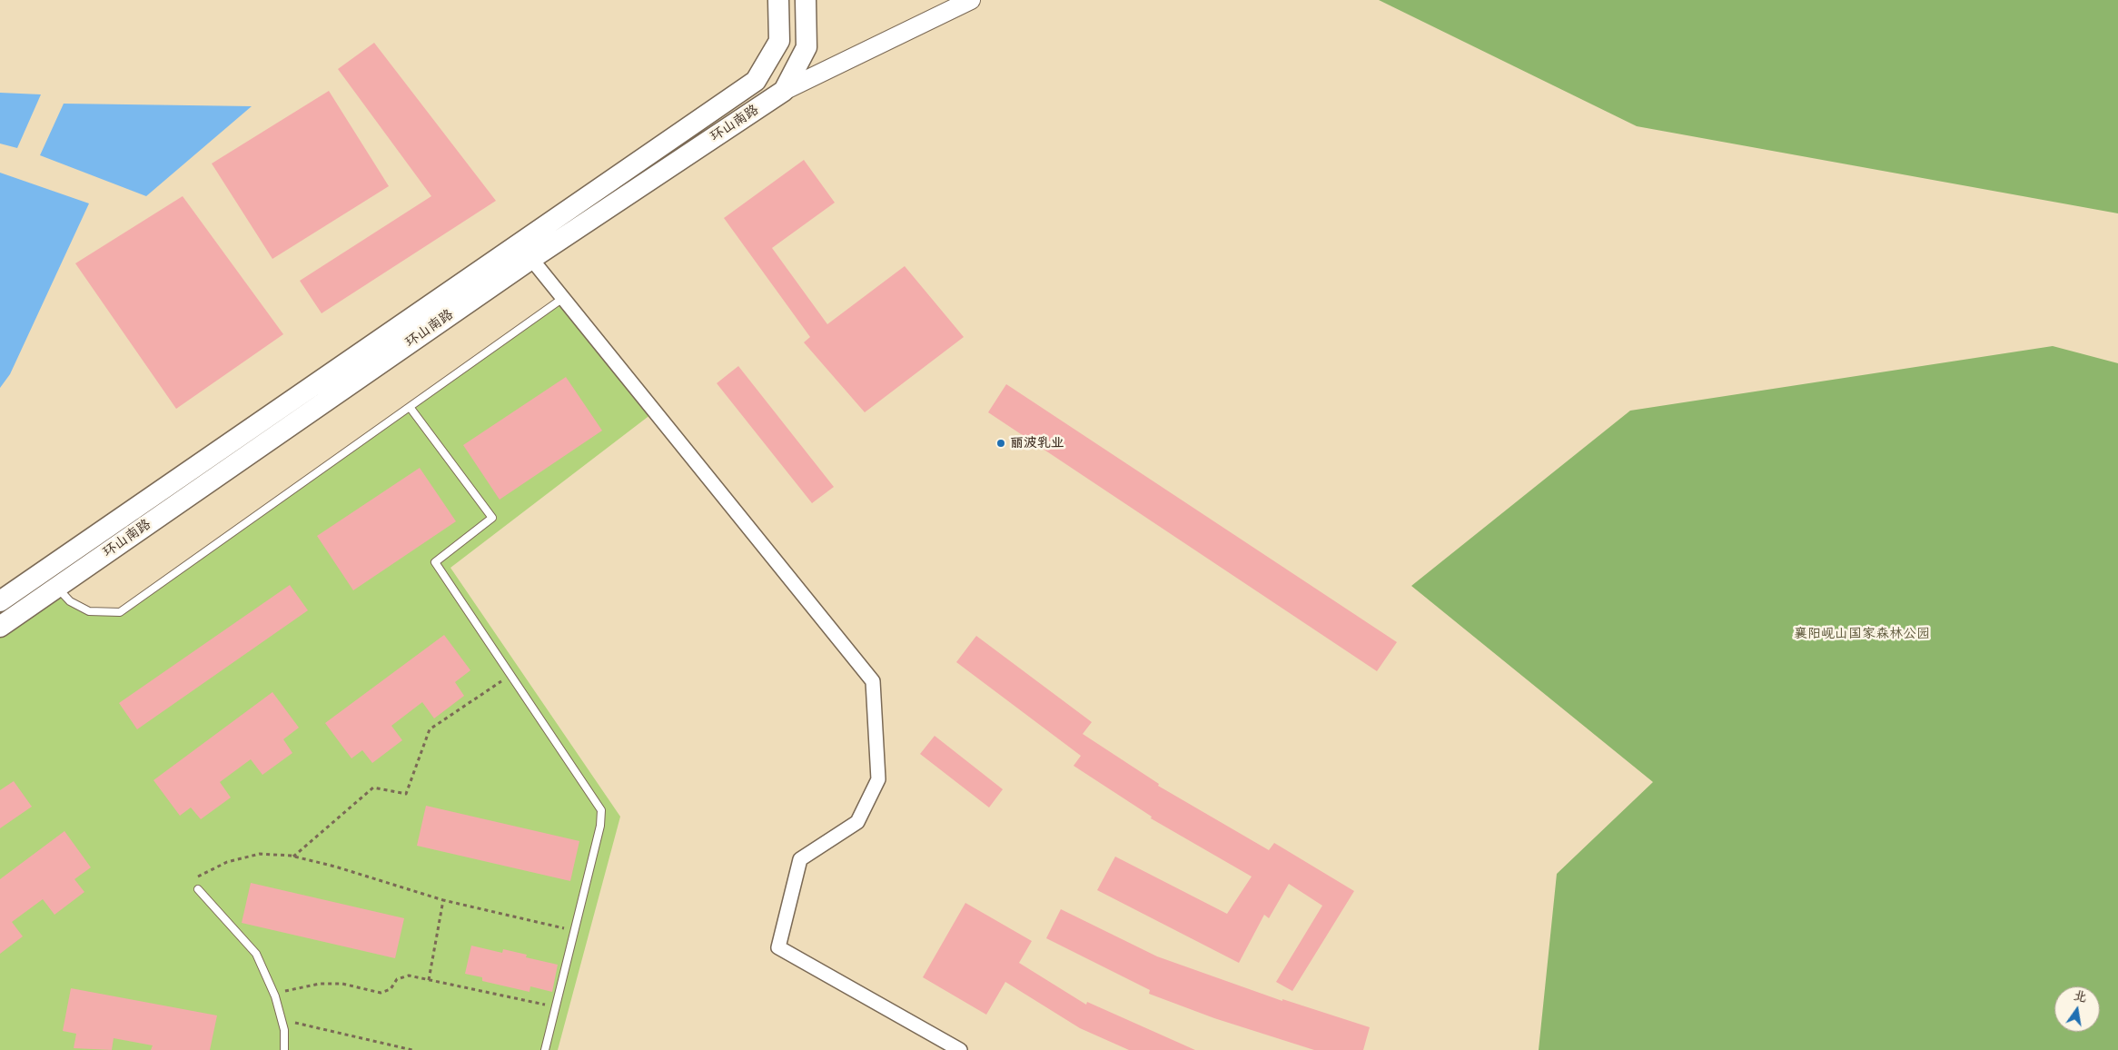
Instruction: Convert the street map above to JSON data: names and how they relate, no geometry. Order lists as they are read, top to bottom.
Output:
{
  "streets": {
    "main road": ["环山南路"]
  },
  "parks": ["襄阳岘山国家森林公园"],
  "places": ["丽波乳业"],
  "north": "top"
}
